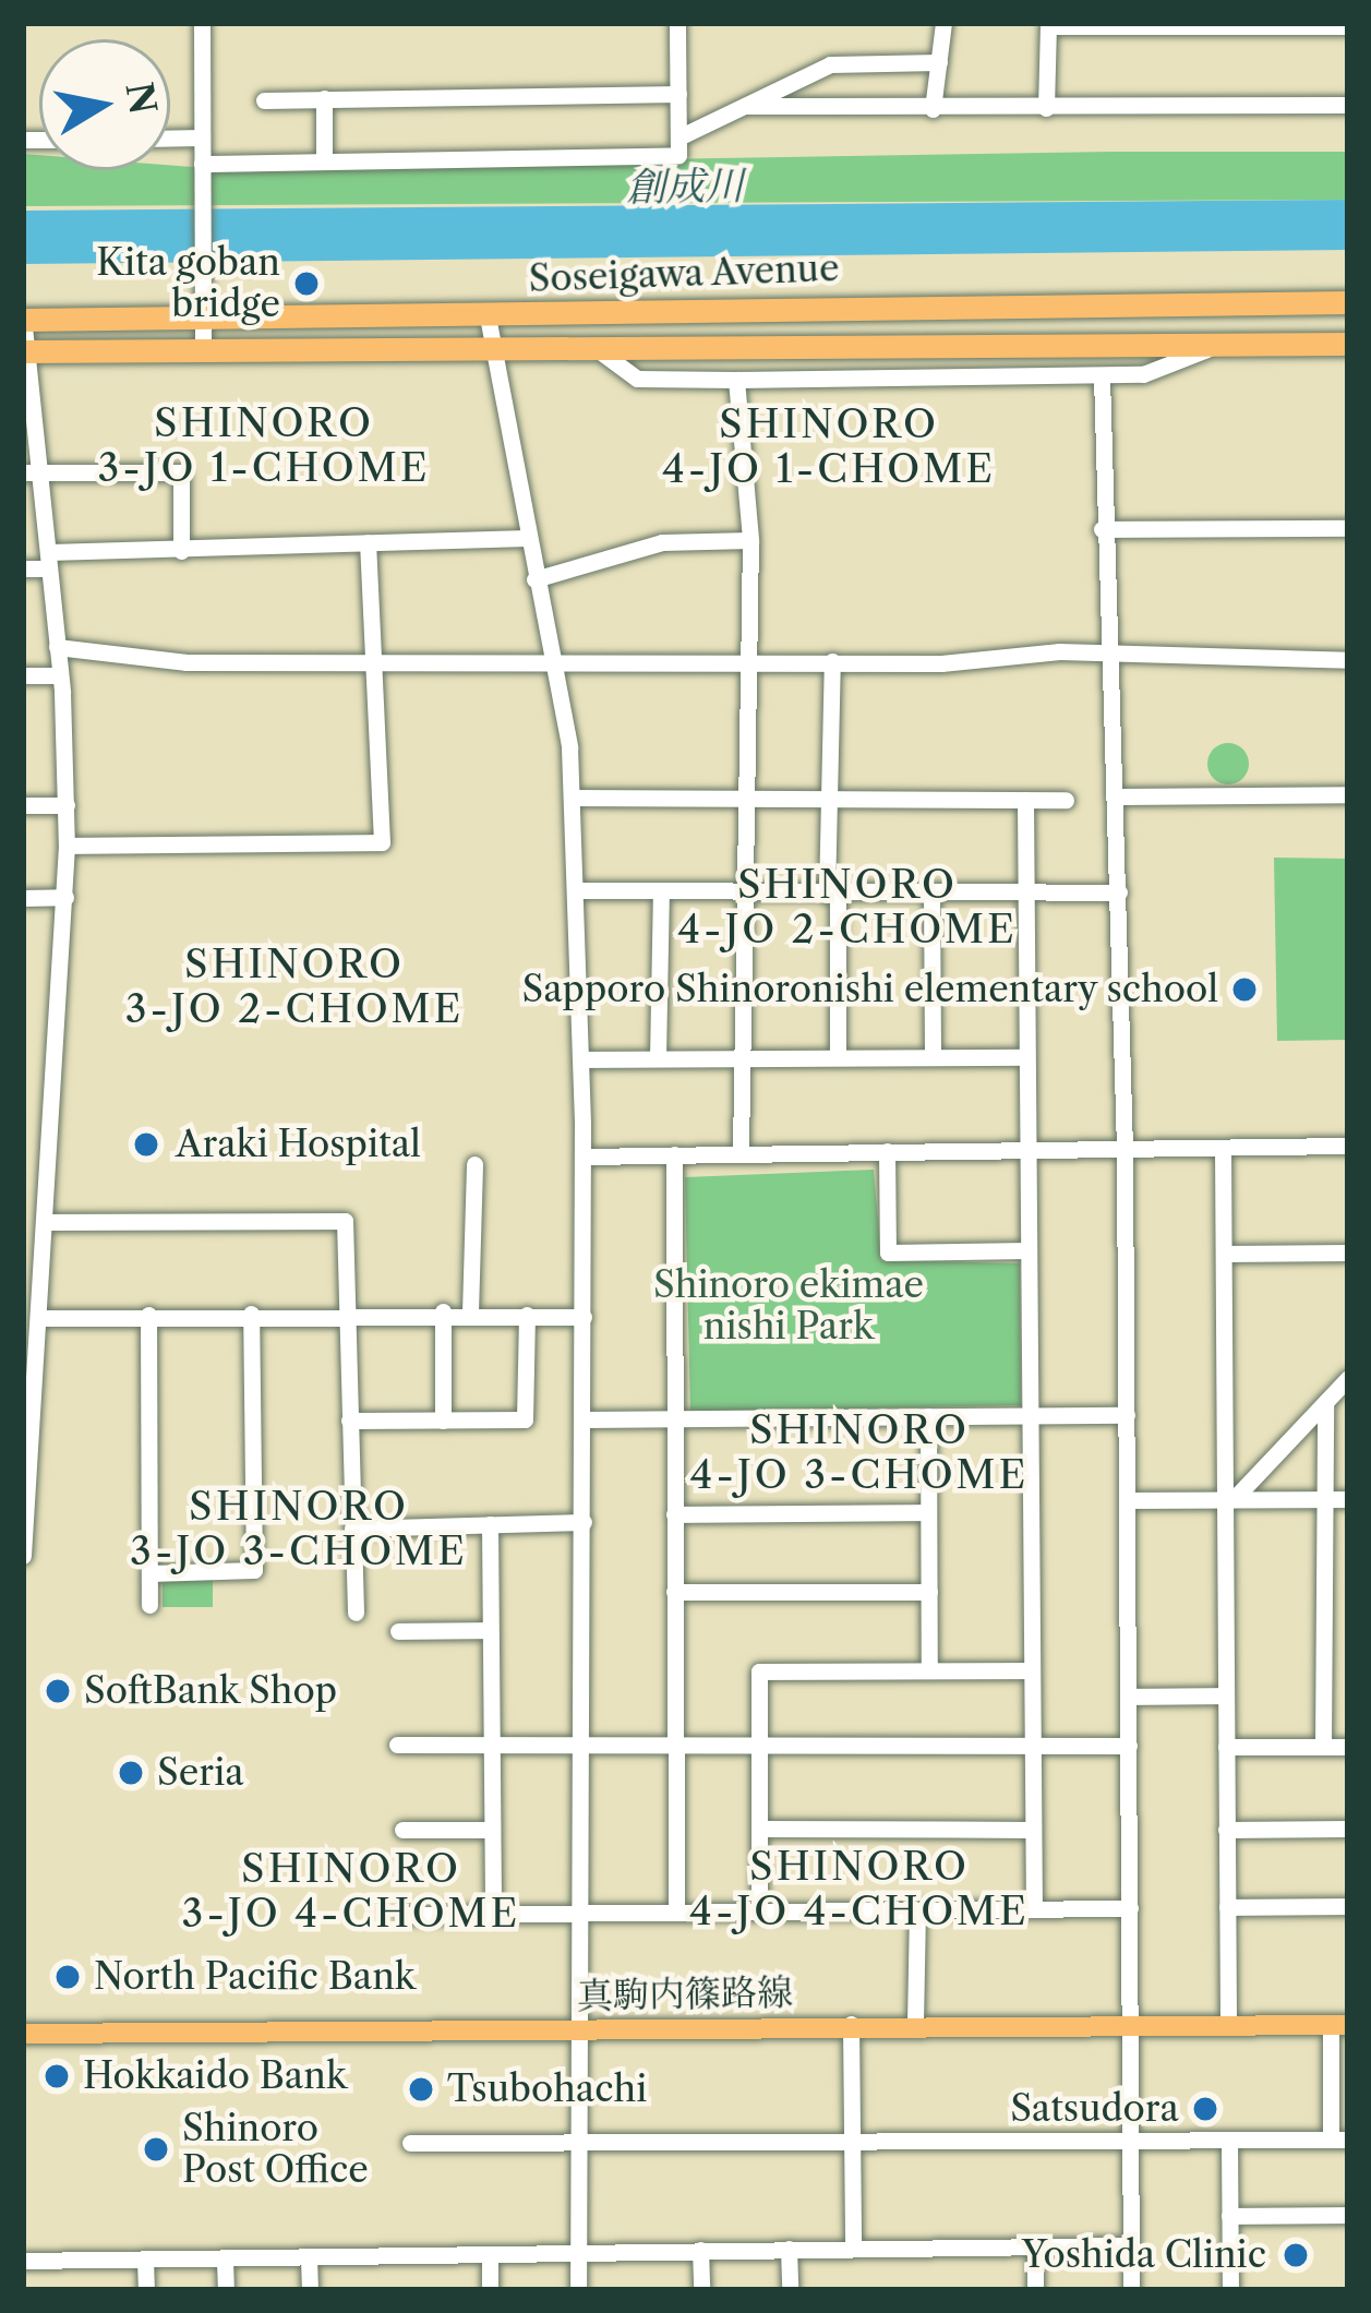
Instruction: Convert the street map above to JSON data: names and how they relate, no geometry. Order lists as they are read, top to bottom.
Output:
{
  "streets": {
    "highway": ["Soseigawa Avenue"],
    "main road": ["真駒内篠路線"]
  },
  "districts": [
    "SHINORO 3-JO 1-CHOME",
    "SHINORO 4-JO 1-CHOME",
    "SHINORO 4-JO 2-CHOME",
    "SHINORO 3-JO 2-CHOME",
    "SHINORO 4-JO 3-CHOME",
    "SHINORO 3-JO 3-CHOME",
    "SHINORO 4-JO 4-CHOME",
    "SHINORO 3-JO 4-CHOME"
  ],
  "water": ["創成川"],
  "parks": ["Shinoro ekimae nishi Park"],
  "places": [
    "Kita goban bridge",
    "Sapporo Shinoronishi elementary school",
    "Araki Hospital",
    "SoftBank Shop",
    "Seria",
    "North Pacific Bank",
    "Hokkaido Bank",
    "Tsubohachi",
    "Satsudora",
    "Shinoro Post Office",
    "Yoshida Clinic"
  ],
  "north": "right"
}
